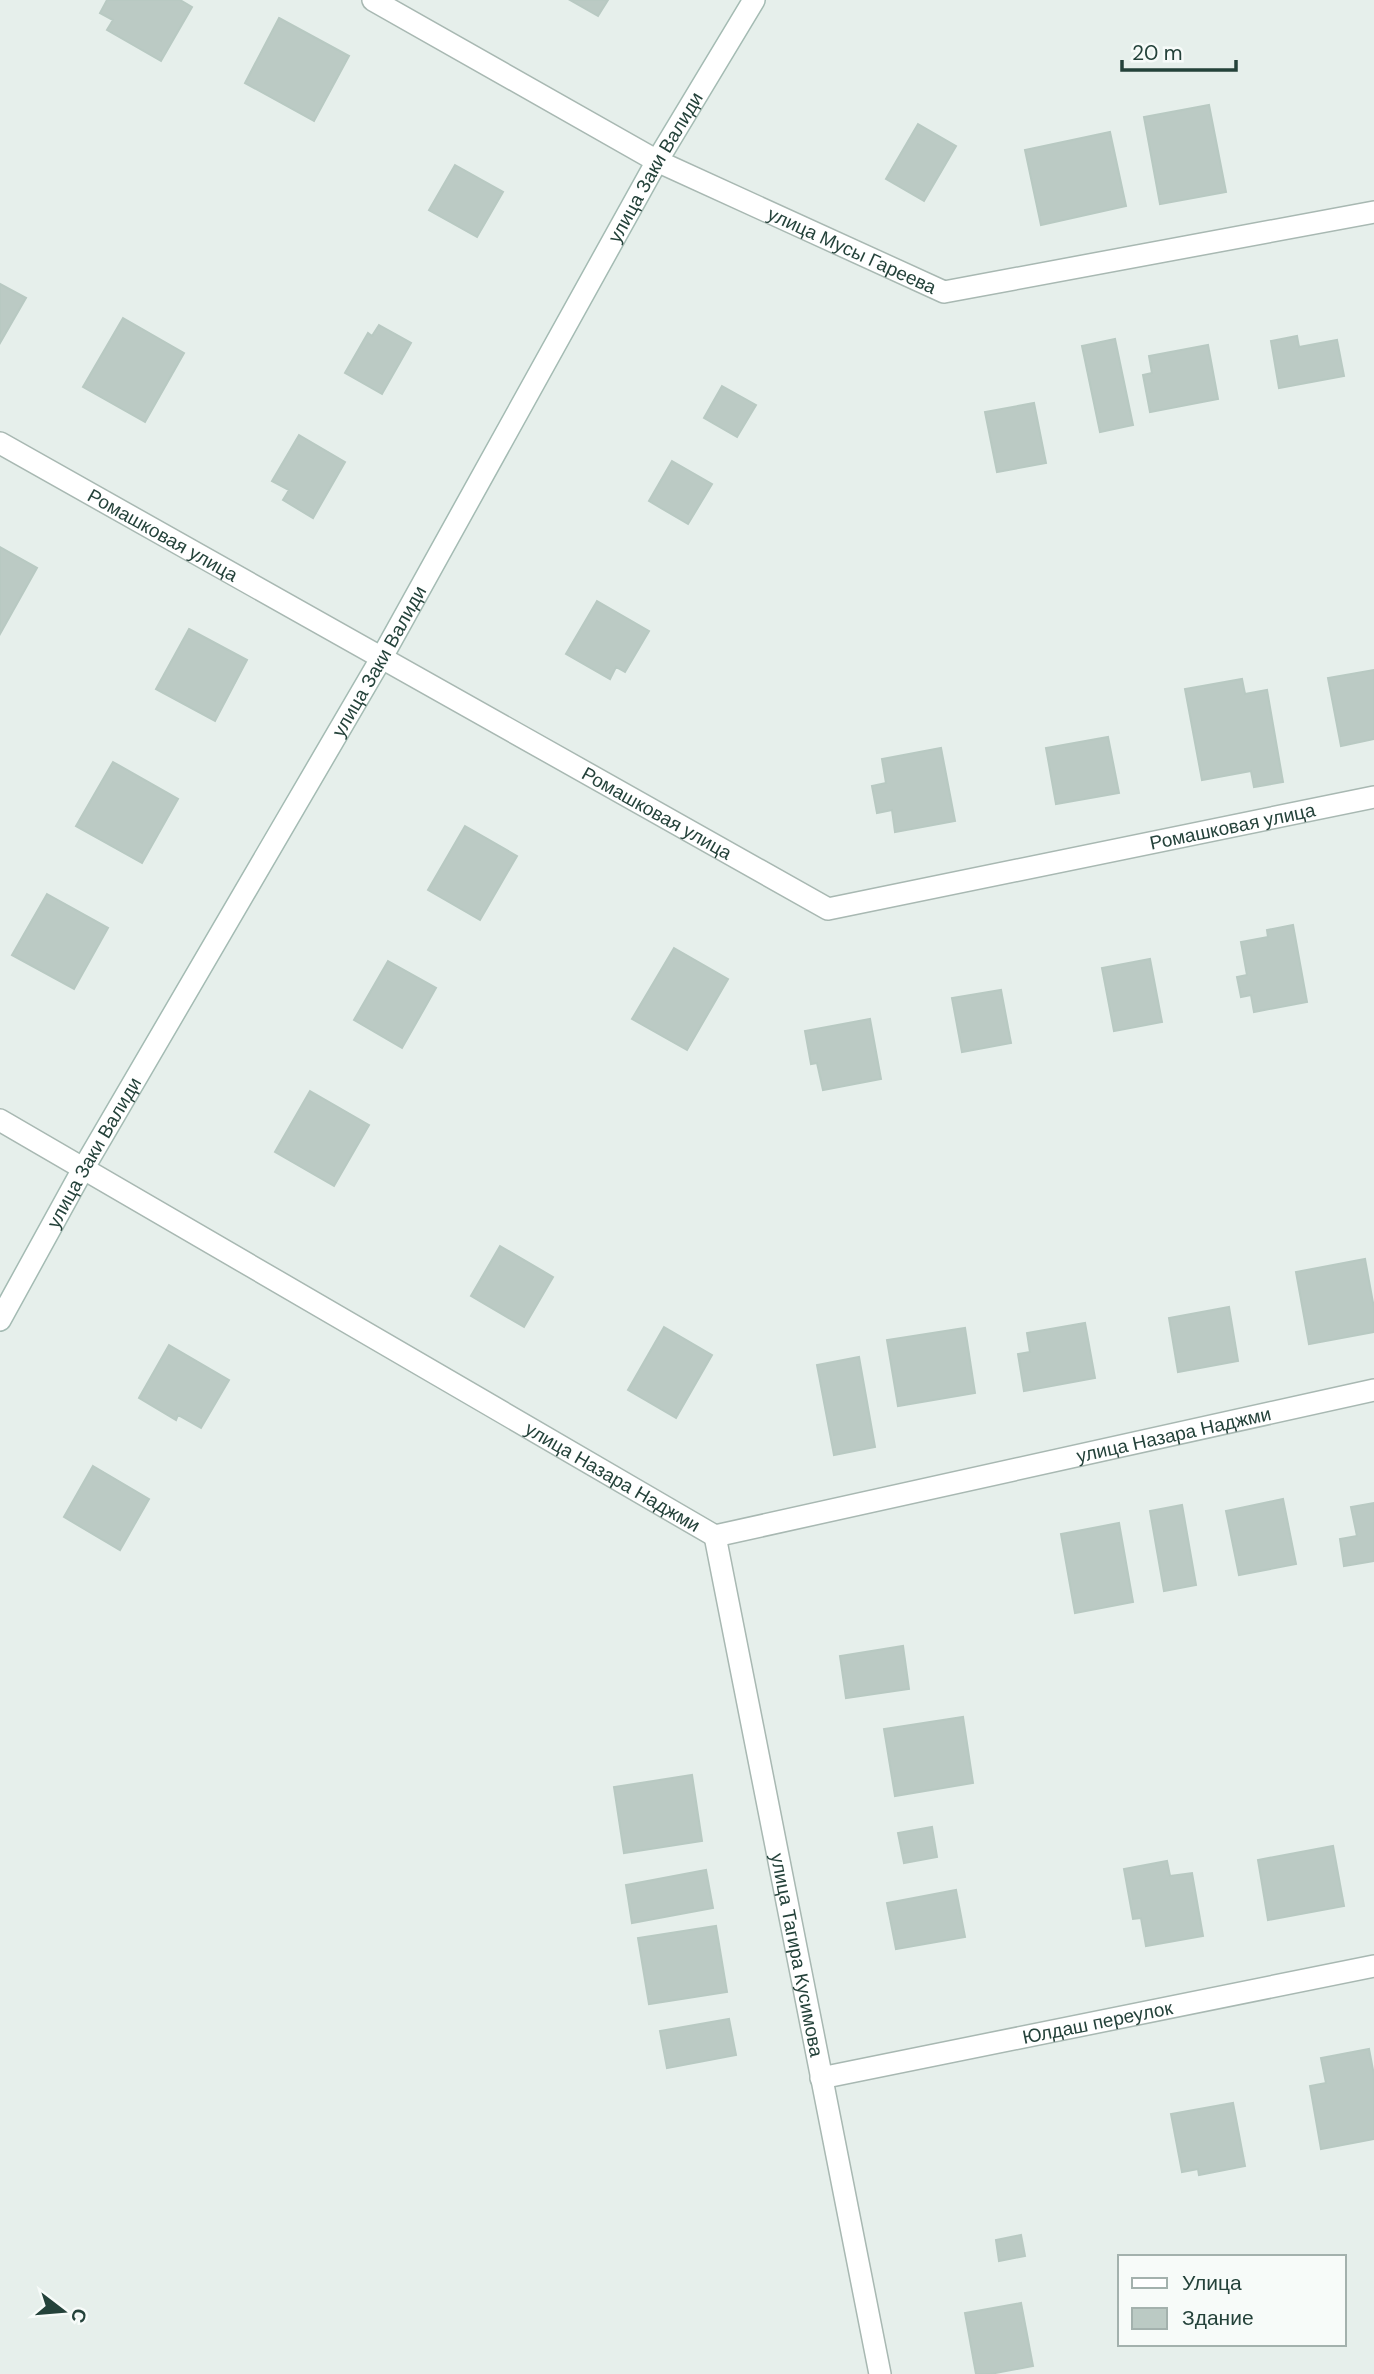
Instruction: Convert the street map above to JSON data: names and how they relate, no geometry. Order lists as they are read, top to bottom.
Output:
{
  "streets": {
    "street": [
      "улица Заки Валиди",
      "улица Мусы Гареева",
      "Ромашковая улица",
      "улица Назара Наджми",
      "улица Тагира Кусимова",
      "Юлдаш переулок"
    ]
  },
  "crossings": [
    ["улица Заки Валиди", "улица Мусы Гареева"],
    ["улица Заки Валиди", "Ромашковая улица"],
    ["улица Заки Валиди", "улица Назара Наджми"],
    ["улица Назара Наджми", "улица Тагира Кусимова"],
    ["улица Тагира Кусимова", "Юлдаш переулок"]
  ],
  "legend": ["Улица", "Здание"],
  "scale_bar": "20 m",
  "north": "right"
}
